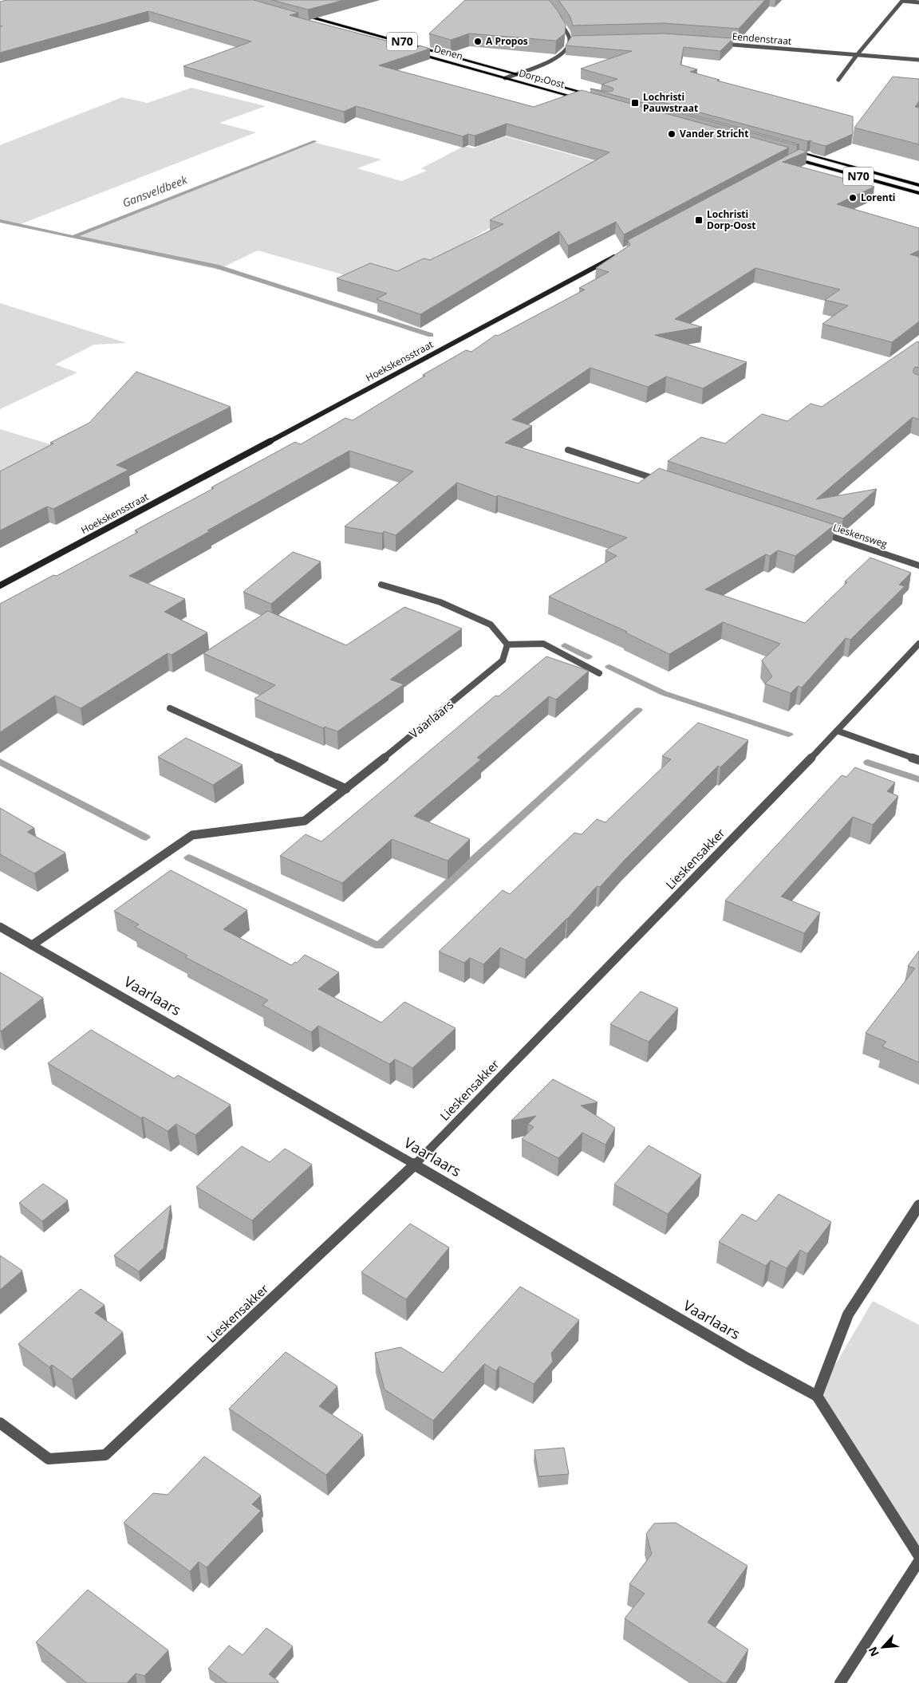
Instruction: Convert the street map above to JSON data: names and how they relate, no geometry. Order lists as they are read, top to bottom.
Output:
{
  "streets": {
    "main road": ["N70", "Denen", "Dorp-Oost"],
    "street": [
      "Eendenstraat",
      "Hoekskensstraat",
      "Lieskensweg",
      "Vaarlaars",
      "Lieskensakker"
    ]
  },
  "crossings": [
    ["Denen", "Dorp-Oost"],
    ["Vaarlaars", "Lieskensakker"]
  ],
  "water": ["Gansveldbeek"],
  "places": {
    "other": ["A Propos", "Vander Stricht", "Lorenti"],
    "transit": ["Lochristi Pauwstraat", "Lochristi Dorp-Oost"]
  },
  "north": "bottom left"
}
